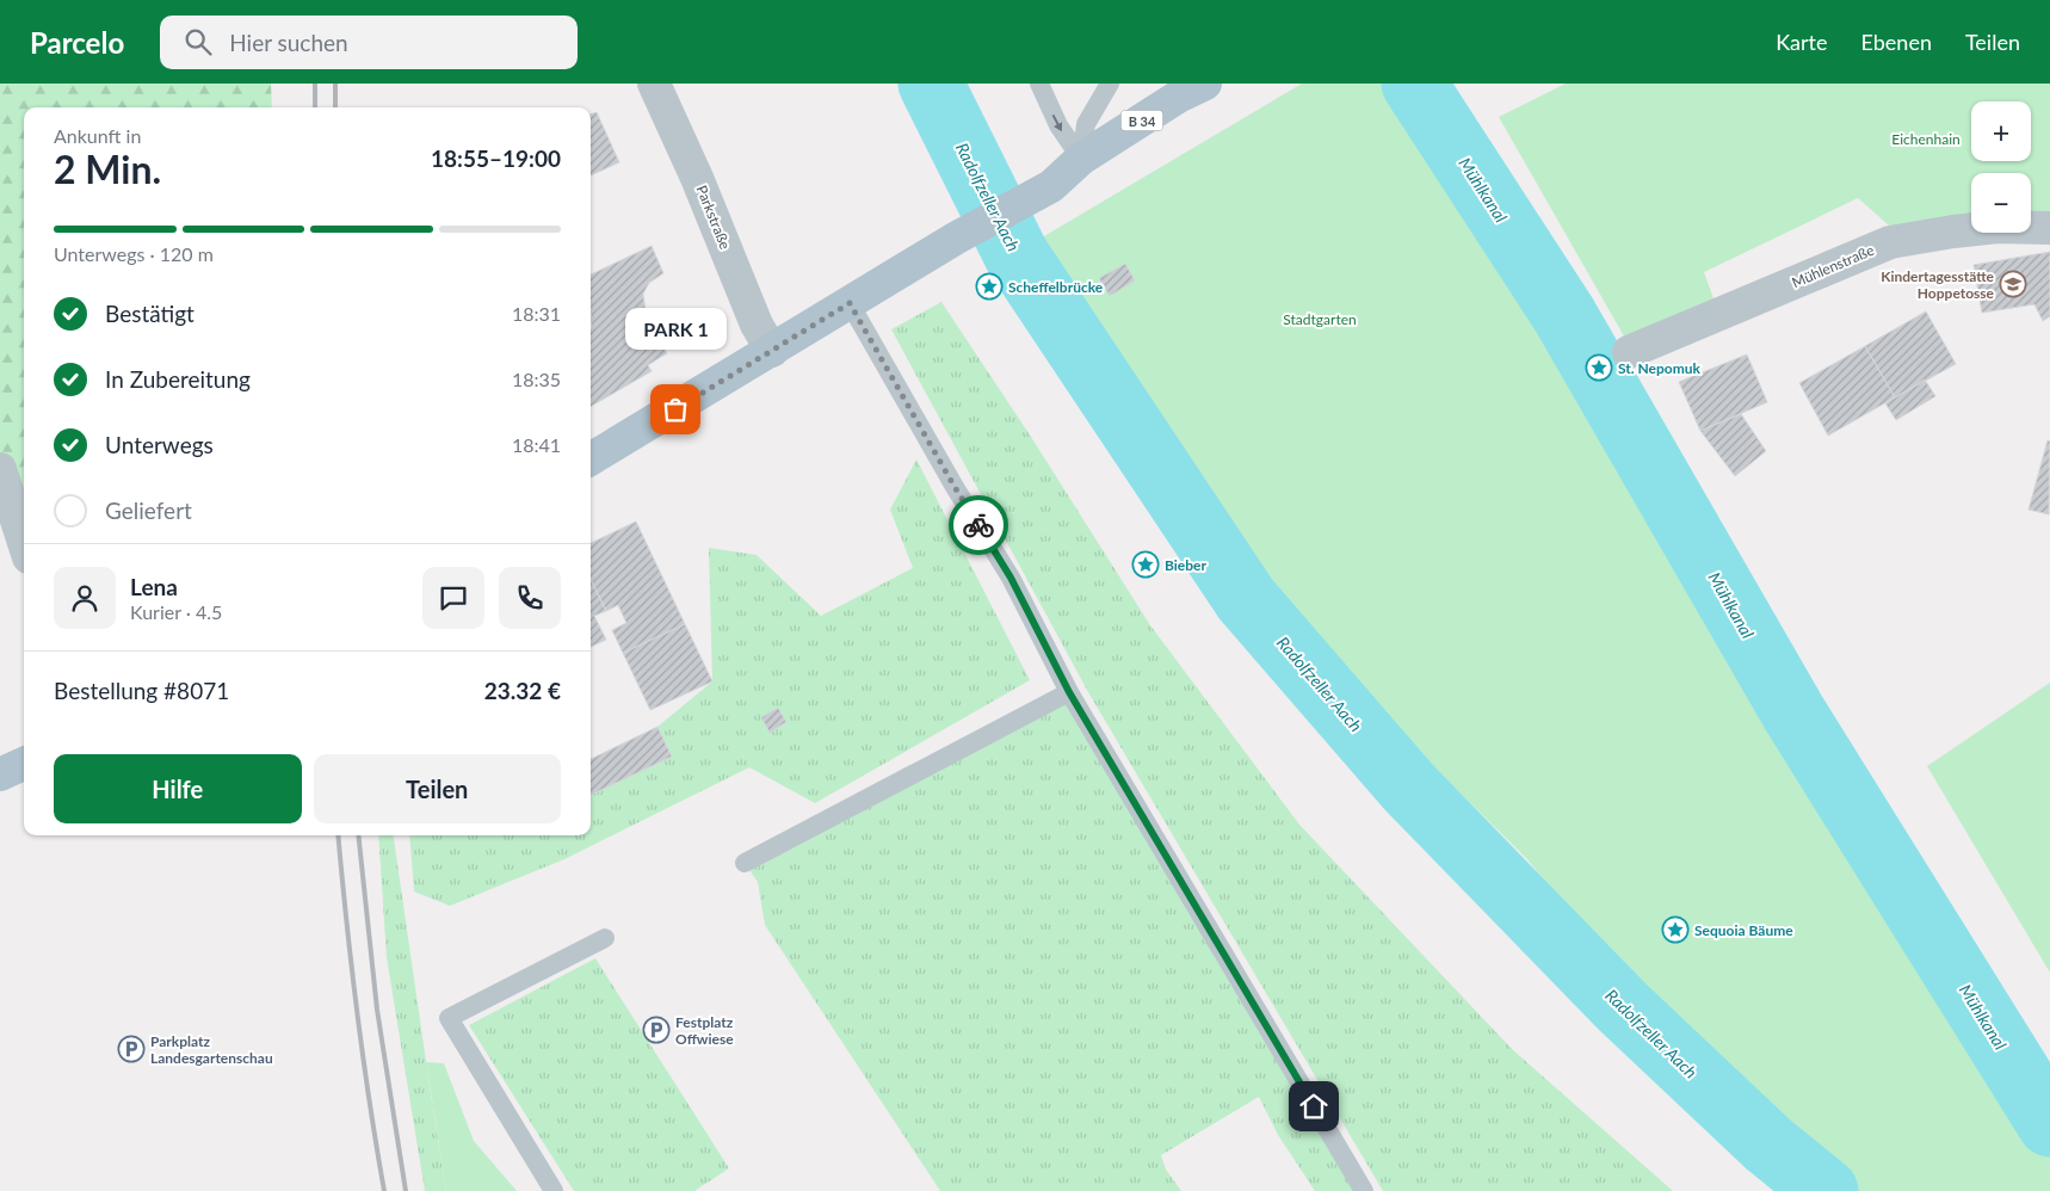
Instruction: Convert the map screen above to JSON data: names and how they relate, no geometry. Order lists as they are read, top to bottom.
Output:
{
  "streets": {
    "main road": ["B 34"],
    "street": ["Parkstraße", "Mühlenstraße"]
  },
  "crossings": [
    ["B 34", "Parkstraße"]
  ],
  "water": ["Mühlkanal", "Radolfzeller Aach"],
  "parks": ["Eichenhain", "Stadtgarten"],
  "places": {
    "school or university": ["Kindertagesstätte Hoppetosse"],
    "place": [
      "Scheffelbrücke",
      "St. Nepomuk",
      "Bieber",
      "Sequoia Bäume"
    ],
    "other": ["PARK 1"],
    "parking": ["Festplatz Offwiese", "Parkplatz Landesgartenschau"]
  },
  "page": {
    "header": "Parcelo",
    "search": "Hier suchen",
    "nav": ["Karte", "Ebenen", "Teilen"],
    "map_buttons": ["+", "−"],
    "heading": ["2 Min.", "Ankunft in", "18:55–19:00"],
    "panel": [
      "Lena",
      "Kurier · 4.5",
      "Bestellung #8071",
      "23.32 €"
    ],
    "bar": "Unterwegs · 120 m",
    "list": [
      ["Bestätigt", "18:31"],
      ["In Zubereitung", "18:35"],
      ["Unterwegs", "18:41"],
      "Geliefert"
    ],
    "bubble": "PARK 1",
    "buttons": ["Hilfe", "Teilen"]
  }
}
